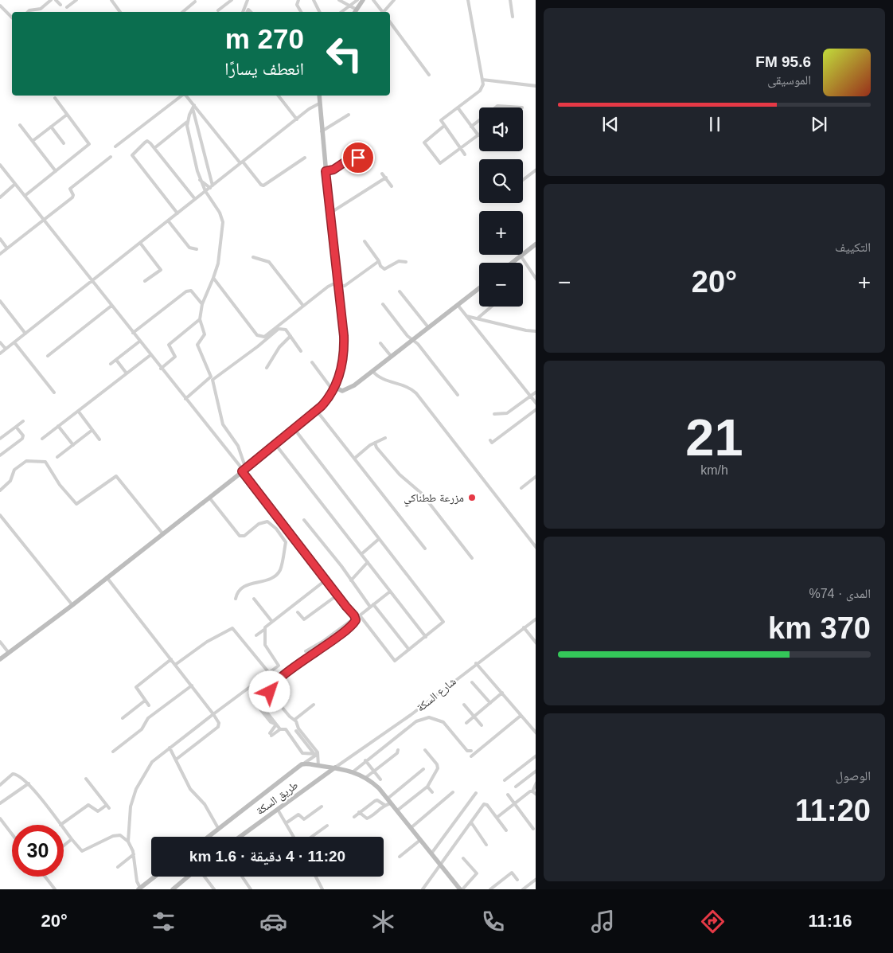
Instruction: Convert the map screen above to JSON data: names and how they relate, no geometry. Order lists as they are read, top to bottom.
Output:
{
  "streets": {
    "main road": ["طريق السكة"],
    "street": ["شارع السكة"]
  },
  "crossings": [
    ["شارع السكة", "طريق السكة"]
  ],
  "places": ["مزرعة ططناكي"],
  "page": {
    "turn": ["270 m", "انعطف يسارًا"],
    "song": ["95.6 FM", "الموسيقى"],
    "map_buttons": ["+", "−"],
    "tile": [
      "التكييف",
      ["21", "km/h"],
      ["المدى · 74%", "370 km"],
      ["الوصول", "11:20"]
    ],
    "heat": ["−", "20°", "+"],
    "limit": "30",
    "trip": "11:20 · 4 دقيقة · 1.6 km",
    "tabs": ["11:16", "20°"]
  }
}
